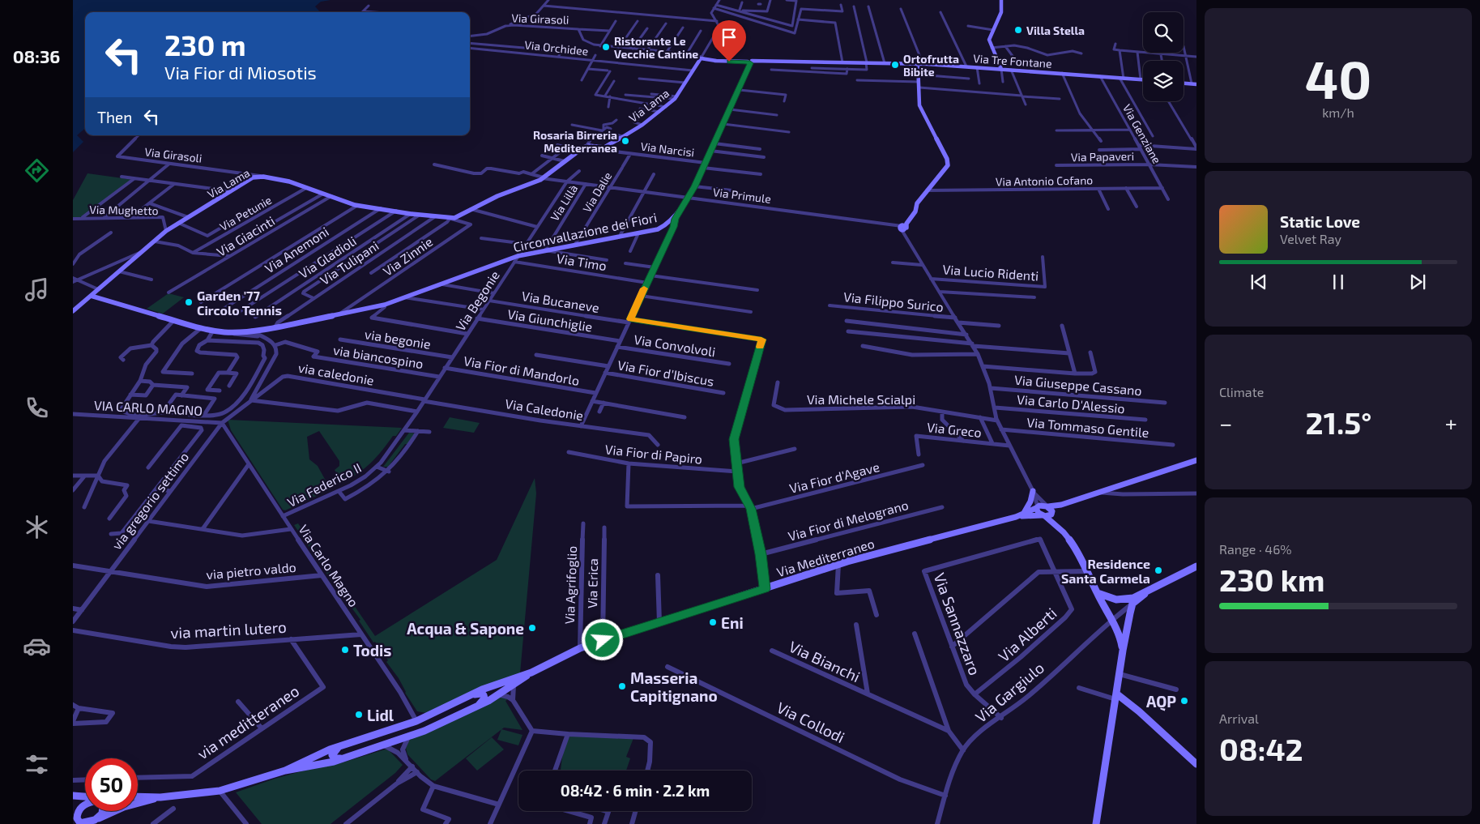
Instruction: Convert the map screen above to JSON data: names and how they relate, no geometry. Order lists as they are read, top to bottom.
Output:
{
  "streets": {
    "street": [
      "Via Girasoli",
      "Via Orchidee",
      "Via Tre Fontane",
      "Via Lama",
      "Via Genziane",
      "Via Narcisi",
      "Via Papaveri",
      "Via Antonio Cofano",
      "Via Dalie",
      "Via Primule",
      "Via Lillà",
      "Via Mughetto",
      "Via Petunie",
      "Circonvallazione dei Fiori",
      "Via Giacinti",
      "Via Anemoni",
      "Via Zinnie",
      "Via Gladioli",
      "Via Timo",
      "Via Tulipani",
      "Via Lucio Ridenti",
      "Via Begonie",
      "Via Bucaneve",
      "Via Filippo Surico",
      "Via Giunchiglie",
      "via begonie",
      "Via Convolvoli",
      "via biancospino",
      "Via Fior di Mandorlo",
      "Via Fior d'Ibiscus",
      "via caledonie",
      "Via Giuseppe Cassano",
      "Via Michele Scialpi",
      "Via Carlo D'Alessio",
      "VIA CARLO MAGNO",
      "Via Caledonie",
      "Via Tommaso Gentile",
      "Via Greco",
      "Via Fior di Papiro",
      "Via Fior d'Agave",
      "Via Federico II",
      "via gregorio settimo",
      "Via Fior di Melograno",
      "Via Mediterraneo",
      "Via Carlo Magno",
      "via pietro valdo",
      "Via Erica",
      "Via Agrifoglio",
      "Via Sannazzaro",
      "via martin lutero",
      "Via Alberti",
      "Via Bianchi",
      "Via Gargiulo",
      "via meditteraneo",
      "Via Collodi"
    ]
  },
  "crossings": [
    ["Via Girasoli", "Via Tre Fontane"],
    ["Via Girasoli", "Via Lama"],
    ["Via Orchidee", "Via Lama"],
    ["Via Tre Fontane", "Via Lama"],
    ["Via Tre Fontane", "Via Genziane"],
    ["Via Tre Fontane", "Circonvallazione dei Fiori"],
    ["Via Lama", "Via Narcisi"],
    ["Via Lama", "Via Mughetto"],
    ["Via Lama", "Via Petunie"],
    ["Via Lama", "Circonvallazione dei Fiori"],
    ["Via Lama", "Via Giacinti"],
    ["Via Lama", "Via Anemoni"],
    ["Via Lama", "Via Zinnie"],
    ["Via Lama", "Via Gladioli"],
    ["Via Lama", "Via Tulipani"],
    ["Via Genziane", "Via Papaveri"],
    ["Via Genziane", "Via Antonio Cofano"],
    ["Via Narcisi", "Via Dalie"],
    ["Via Narcisi", "Circonvallazione dei Fiori"],
    ["Via Dalie", "Via Primule"],
    ["Via Dalie", "Circonvallazione dei Fiori"],
    ["Via Primule", "Via Lillà"],
    ["Via Primule", "Circonvallazione dei Fiori"],
    ["Via Primule", "Via Begonie"],
    ["Via Lillà", "Circonvallazione dei Fiori"],
    ["Circonvallazione dei Fiori", "Via Zinnie"],
    ["Circonvallazione dei Fiori", "Via Tulipani"],
    ["Circonvallazione dei Fiori", "Via Begonie"],
    ["Via Timo", "Via Begonie"],
    ["Via Begonie", "Via Bucaneve"],
    ["Via Begonie", "Via Giunchiglie"],
    ["Via Begonie", "via begonie"],
    ["Via Begonie", "via biancospino"],
    ["Via Begonie", "Via Fior di Mandorlo"],
    ["Via Begonie", "via caledonie"],
    ["Via Begonie", "Via Caledonie"],
    ["Via Begonie", "Via Federico II"],
    ["via caledonie", "Via Caledonie"],
    ["via caledonie", "via gregorio settimo"],
    ["VIA CARLO MAGNO", "via gregorio settimo"],
    ["VIA CARLO MAGNO", "Via Carlo Magno"],
    ["Via Fior di Papiro", "Via Fior d'Agave"],
    ["Via Federico II", "Via Carlo Magno"],
    ["via gregorio settimo", "Via Carlo Magno"],
    ["via gregorio settimo", "via pietro valdo"],
    ["Via Mediterraneo", "Via Erica"],
    ["Via Mediterraneo", "Via Agrifoglio"],
    ["Via Carlo Magno", "via pietro valdo"],
    ["Via Carlo Magno", "via martin lutero"],
    ["Via Sannazzaro", "Via Alberti"],
    ["Via Sannazzaro", "Via Gargiulo"],
    ["via martin lutero", "via meditteraneo"],
    ["Via Bianchi", "Via Gargiulo"],
    ["Via Gargiulo", "Via Collodi"]
  ],
  "places": [
    "Villa Stella",
    "Ristorante Le Vecchie Cantine",
    "Ortofrutta Bibite",
    "Rosaria Birreria Mediterranea",
    "Garden '77 Circolo Tennis",
    "Residence Santa Carmela",
    "Eni",
    "Acqua & Sapone",
    "Todis",
    "Masseria Capitignano",
    "AQP",
    "Lidl"
  ],
  "page": {
    "tabs": "08:36",
    "tile": [
      ["40", "km/h"],
      "Climate",
      ["Range · 46%", "230 km"],
      ["Arrival", "08:42"]
    ],
    "turn": ["230 m", "Via Fior di Miosotis"],
    "then": "Then",
    "song": ["Static Love", "Velvet Ray"],
    "heat": ["−", "21.5°", "+"],
    "limit": "50",
    "trip": "08:42 · 6 min · 2.2 km"
  }
}
